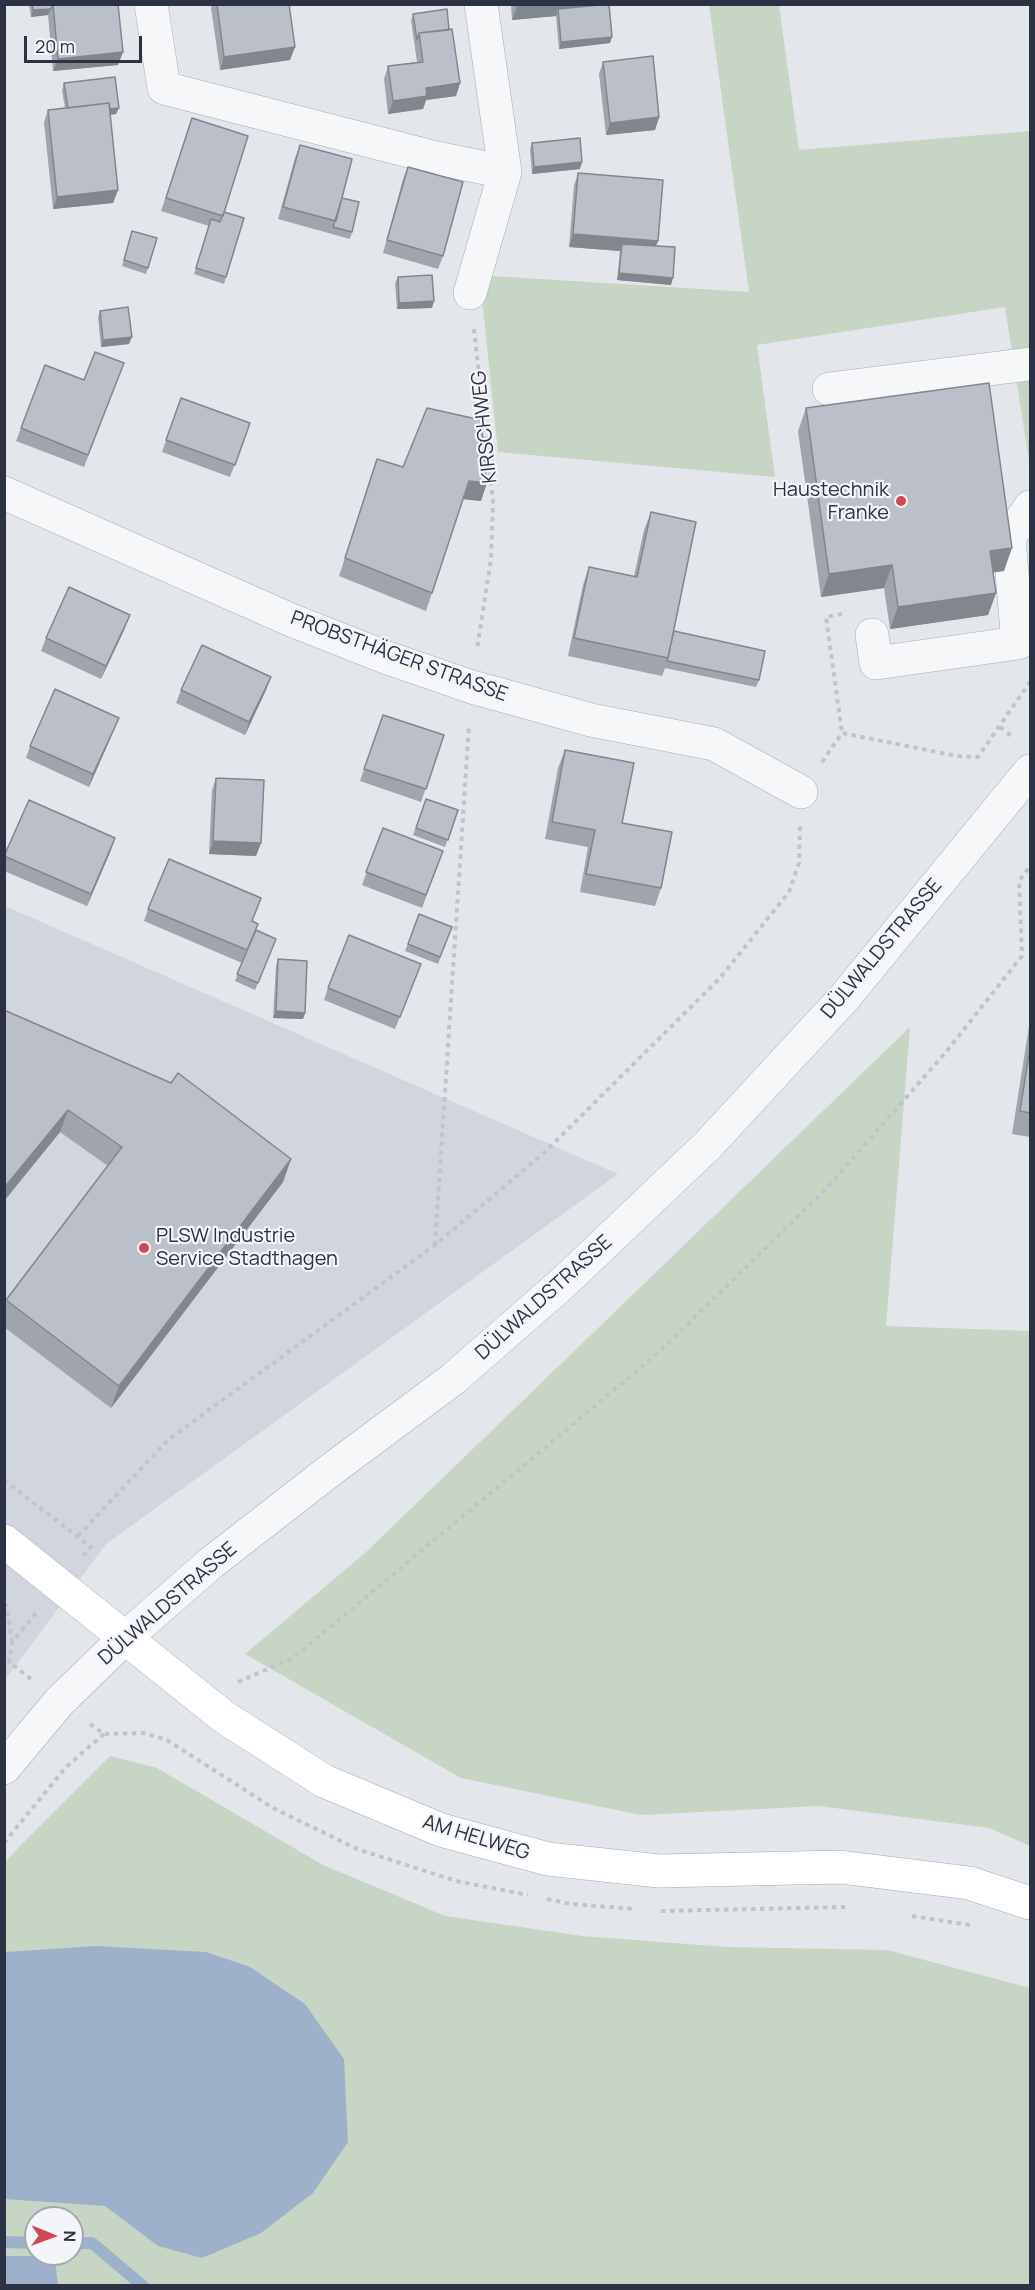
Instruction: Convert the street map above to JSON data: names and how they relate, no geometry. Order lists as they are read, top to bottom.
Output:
{
  "streets": {
    "main road": ["AM HELWEG"],
    "street": ["PROBSTHÄGER STRASSE", "DÜLWALDSTRASSE"],
    "path": ["KIRSCHWEG"]
  },
  "crossings": [
    ["KIRSCHWEG", "PROBSTHÄGER STRASSE"],
    ["DÜLWALDSTRASSE", "AM HELWEG"]
  ],
  "places": ["Haustechnik Franke", "PLSW Industrie Service Stadthagen"],
  "scale_bar": "20 m",
  "north": "right"
}
